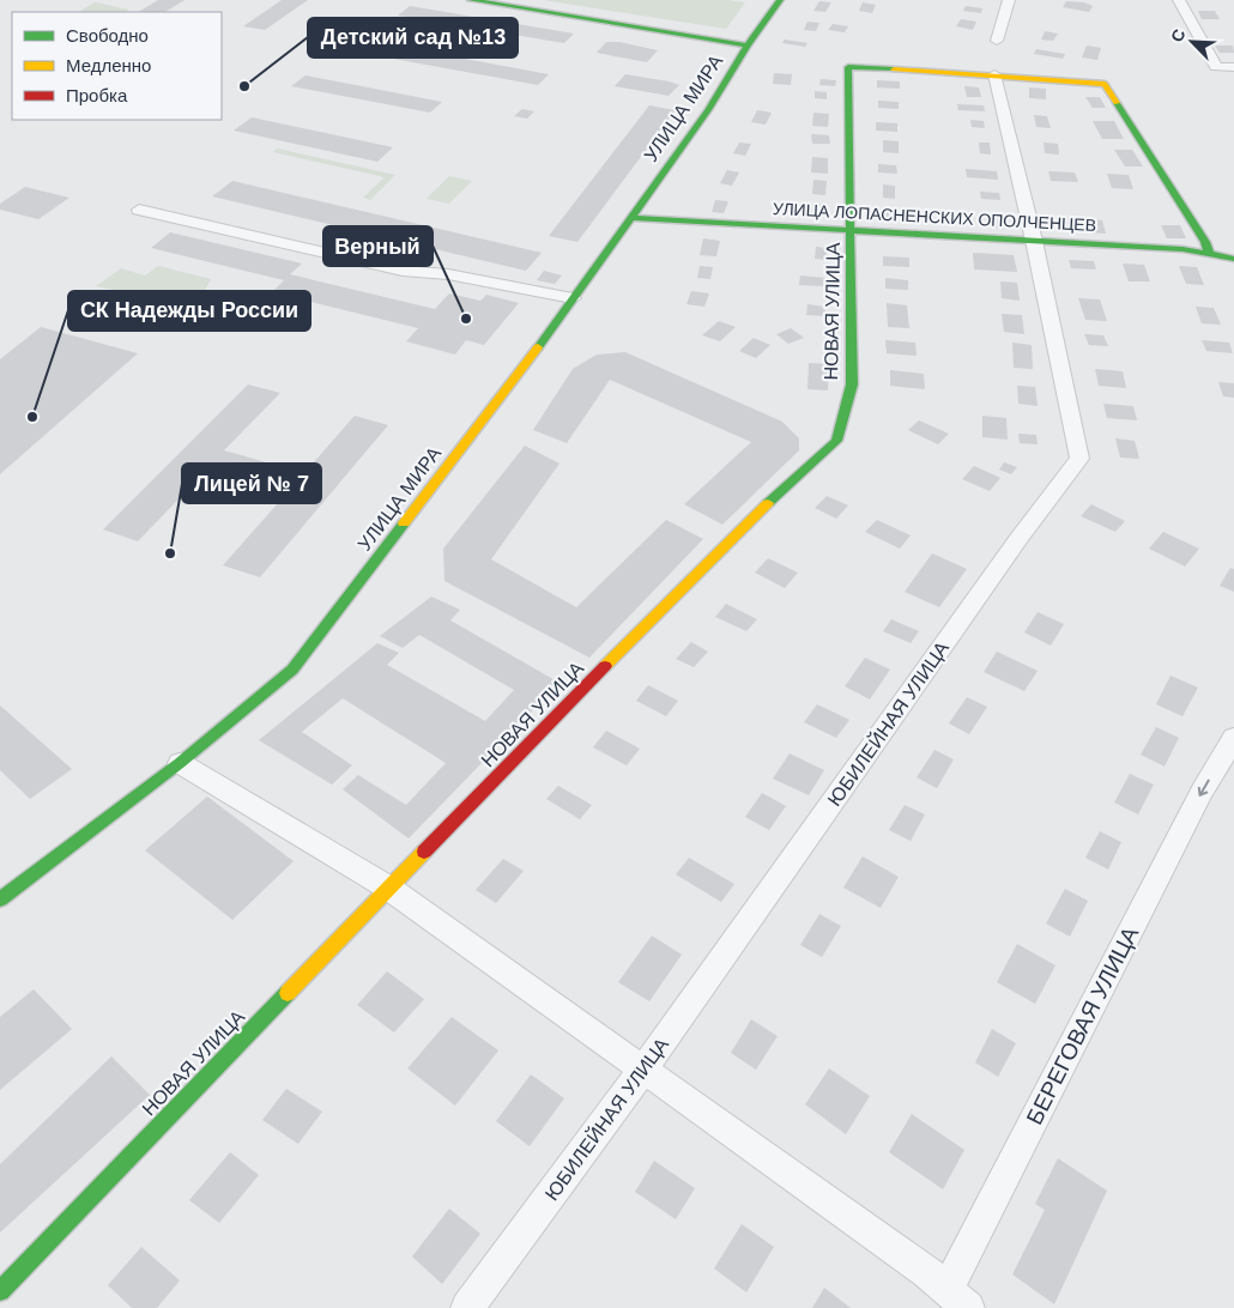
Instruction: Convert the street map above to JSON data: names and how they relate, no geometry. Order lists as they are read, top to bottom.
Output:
{
  "streets": {
    "street": [
      "УЛИЦА МИРА",
      "УЛИЦА ЛОПАСНЕНСКИХ ОПОЛЧЕНЦЕВ",
      "НОВАЯ УЛИЦА",
      "ЮБИЛЕЙНАЯ УЛИЦА",
      "БЕРЕГОВАЯ УЛИЦА"
    ]
  },
  "crossings": [
    ["УЛИЦА МИРА", "УЛИЦА ЛОПАСНЕНСКИХ ОПОЛЧЕНЦЕВ"],
    ["УЛИЦА ЛОПАСНЕНСКИХ ОПОЛЧЕНЦЕВ", "НОВАЯ УЛИЦА"],
    ["УЛИЦА ЛОПАСНЕНСКИХ ОПОЛЧЕНЦЕВ", "ЮБИЛЕЙНАЯ УЛИЦА"],
    ["НОВАЯ УЛИЦА", "ЮБИЛЕЙНАЯ УЛИЦА"]
  ],
  "one_way": ["БЕРЕГОВАЯ УЛИЦА"],
  "places": [
    "Детский сад №13",
    "Верный",
    "СК Надежды России",
    "Лицей № 7"
  ],
  "legend": ["Свободно", "Медленно", "Пробка"],
  "north": "top left"
}
